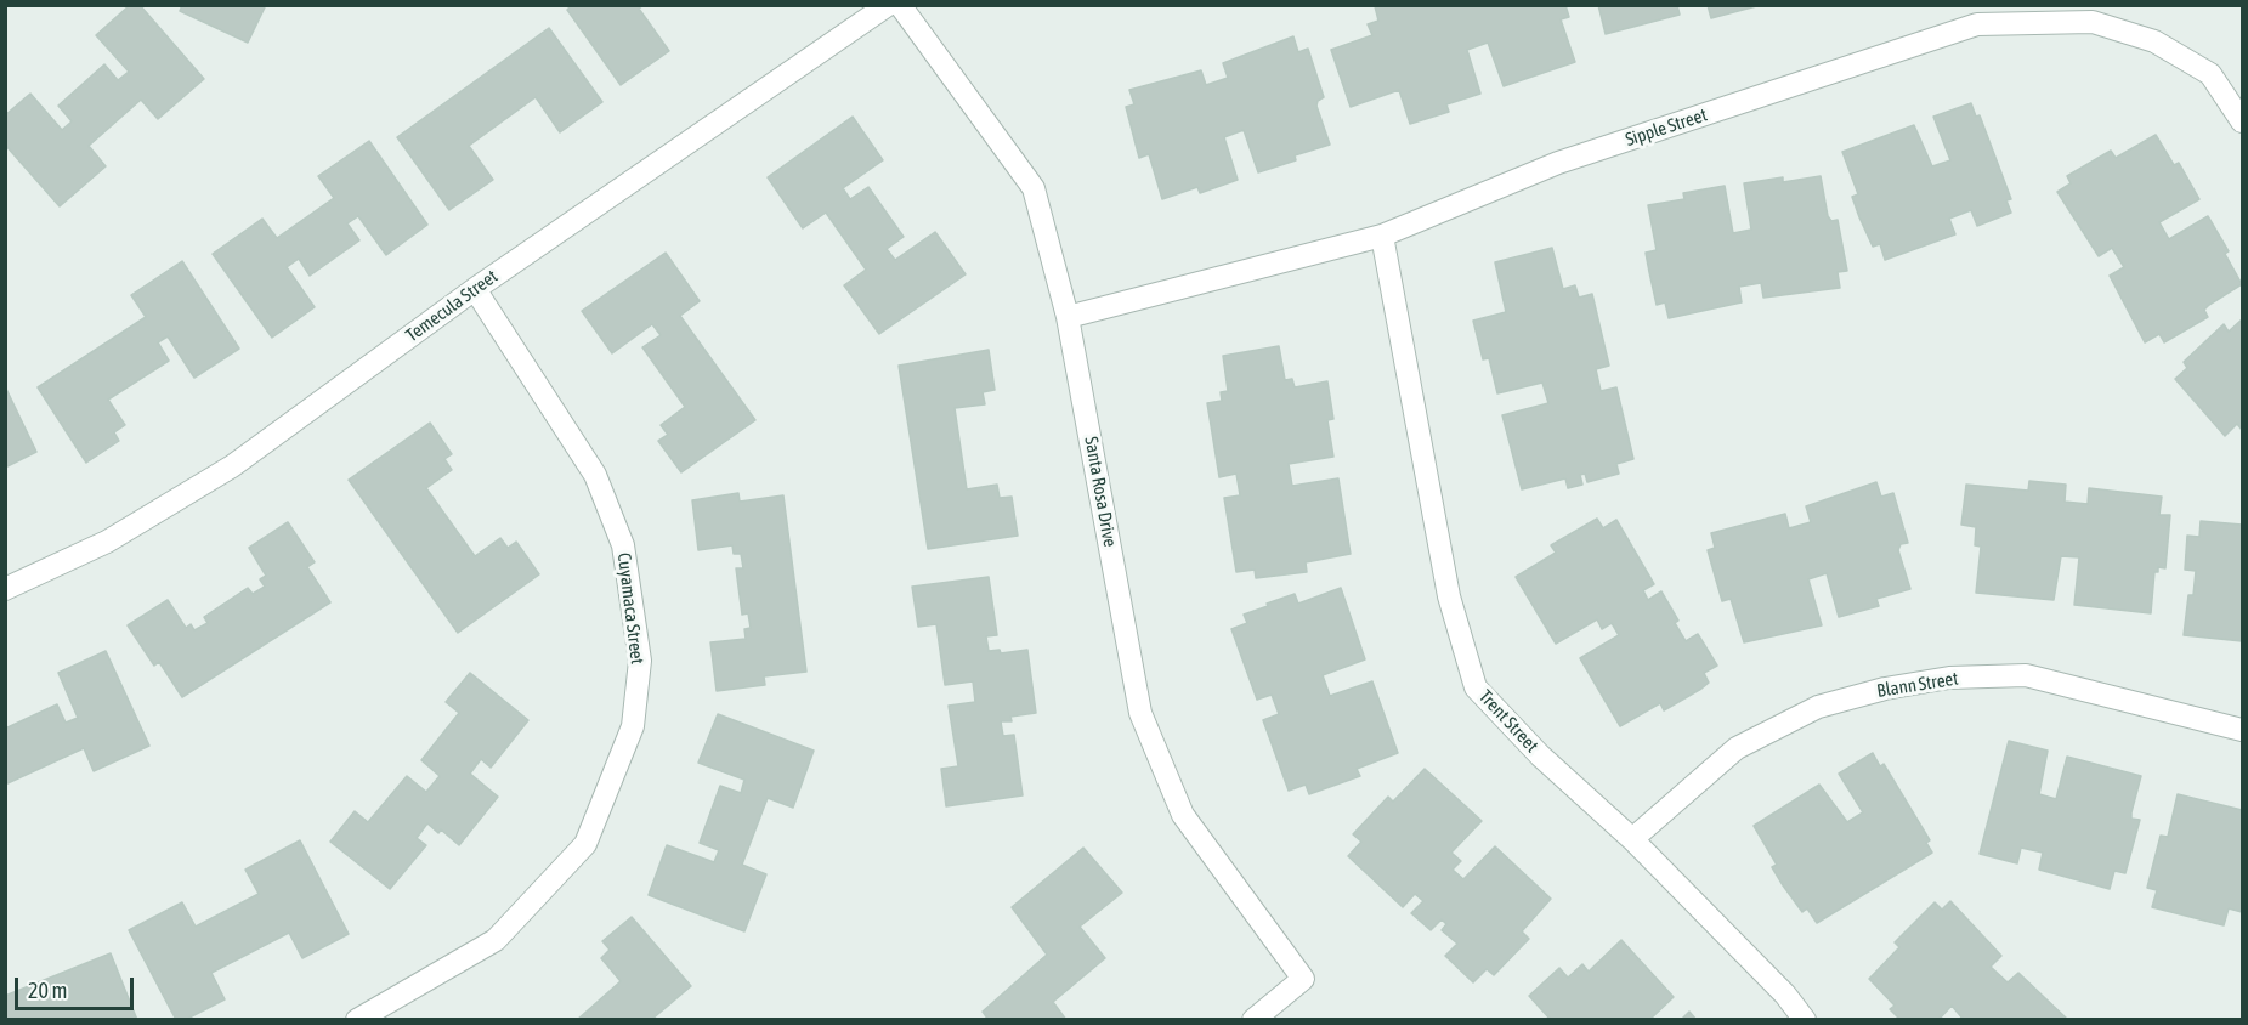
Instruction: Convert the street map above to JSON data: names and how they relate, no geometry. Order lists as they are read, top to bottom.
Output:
{
  "streets": {
    "street": [
      "Sipple Street",
      "Temecula Street",
      "Santa Rosa Drive",
      "Cuyamaca Street",
      "Blann Street",
      "Trent Street"
    ]
  },
  "crossings": [
    ["Sipple Street", "Santa Rosa Drive"],
    ["Sipple Street", "Trent Street"],
    ["Temecula Street", "Cuyamaca Street"],
    ["Blann Street", "Trent Street"]
  ],
  "scale_bar": "20 m"
}
